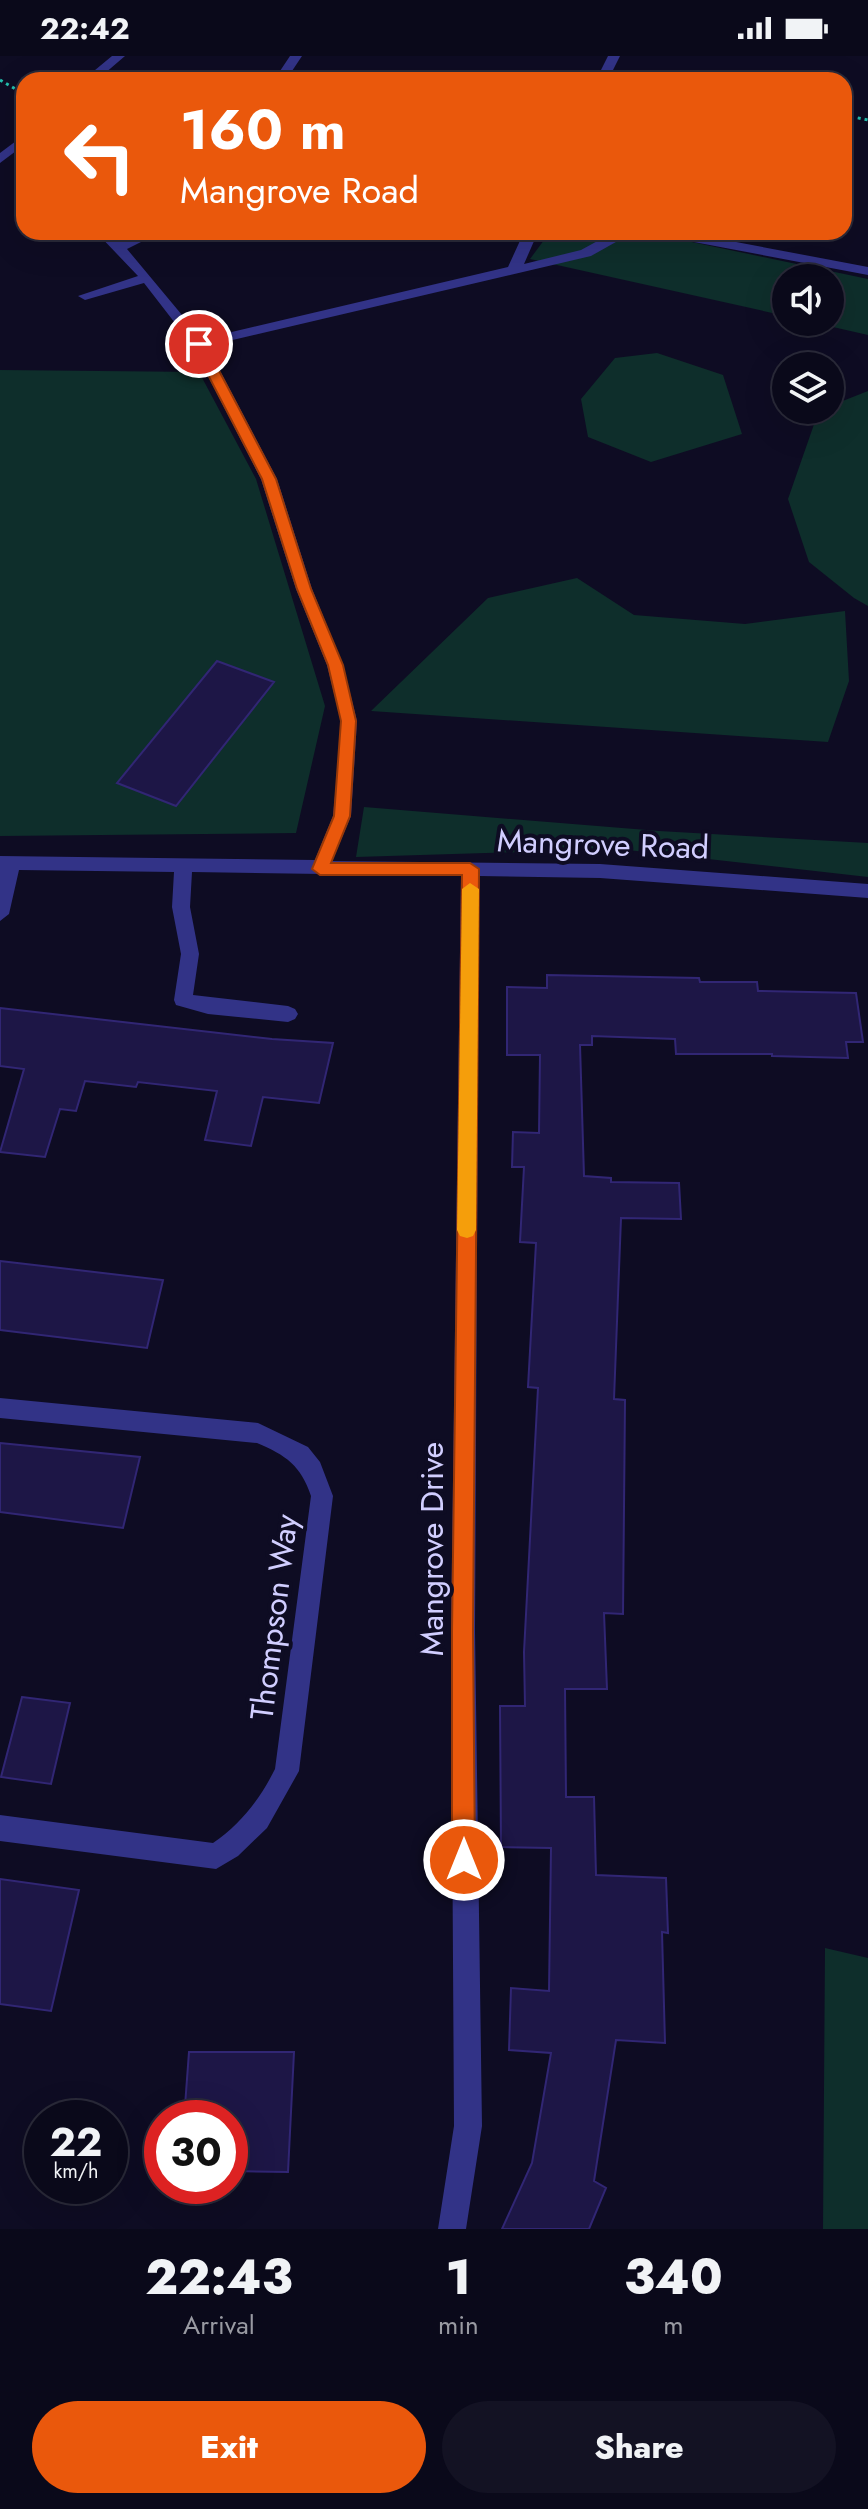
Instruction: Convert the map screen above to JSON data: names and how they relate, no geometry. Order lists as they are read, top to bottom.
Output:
{
  "streets": {
    "street": ["Mangrove Road", "Mangrove Drive", "Thompson Way"]
  },
  "crossings": [
    ["Mangrove Road", "Mangrove Drive"]
  ],
  "page": {
    "status": "22:42",
    "turn": ["160 m", "Mangrove Road"],
    "speed": "22 km/h",
    "limit": "30",
    "eta": [
      "22:43",
      "Arrival",
      "1",
      "min",
      "340",
      "m"
    ],
    "buttons": ["Exit", "Share"]
  }
}
